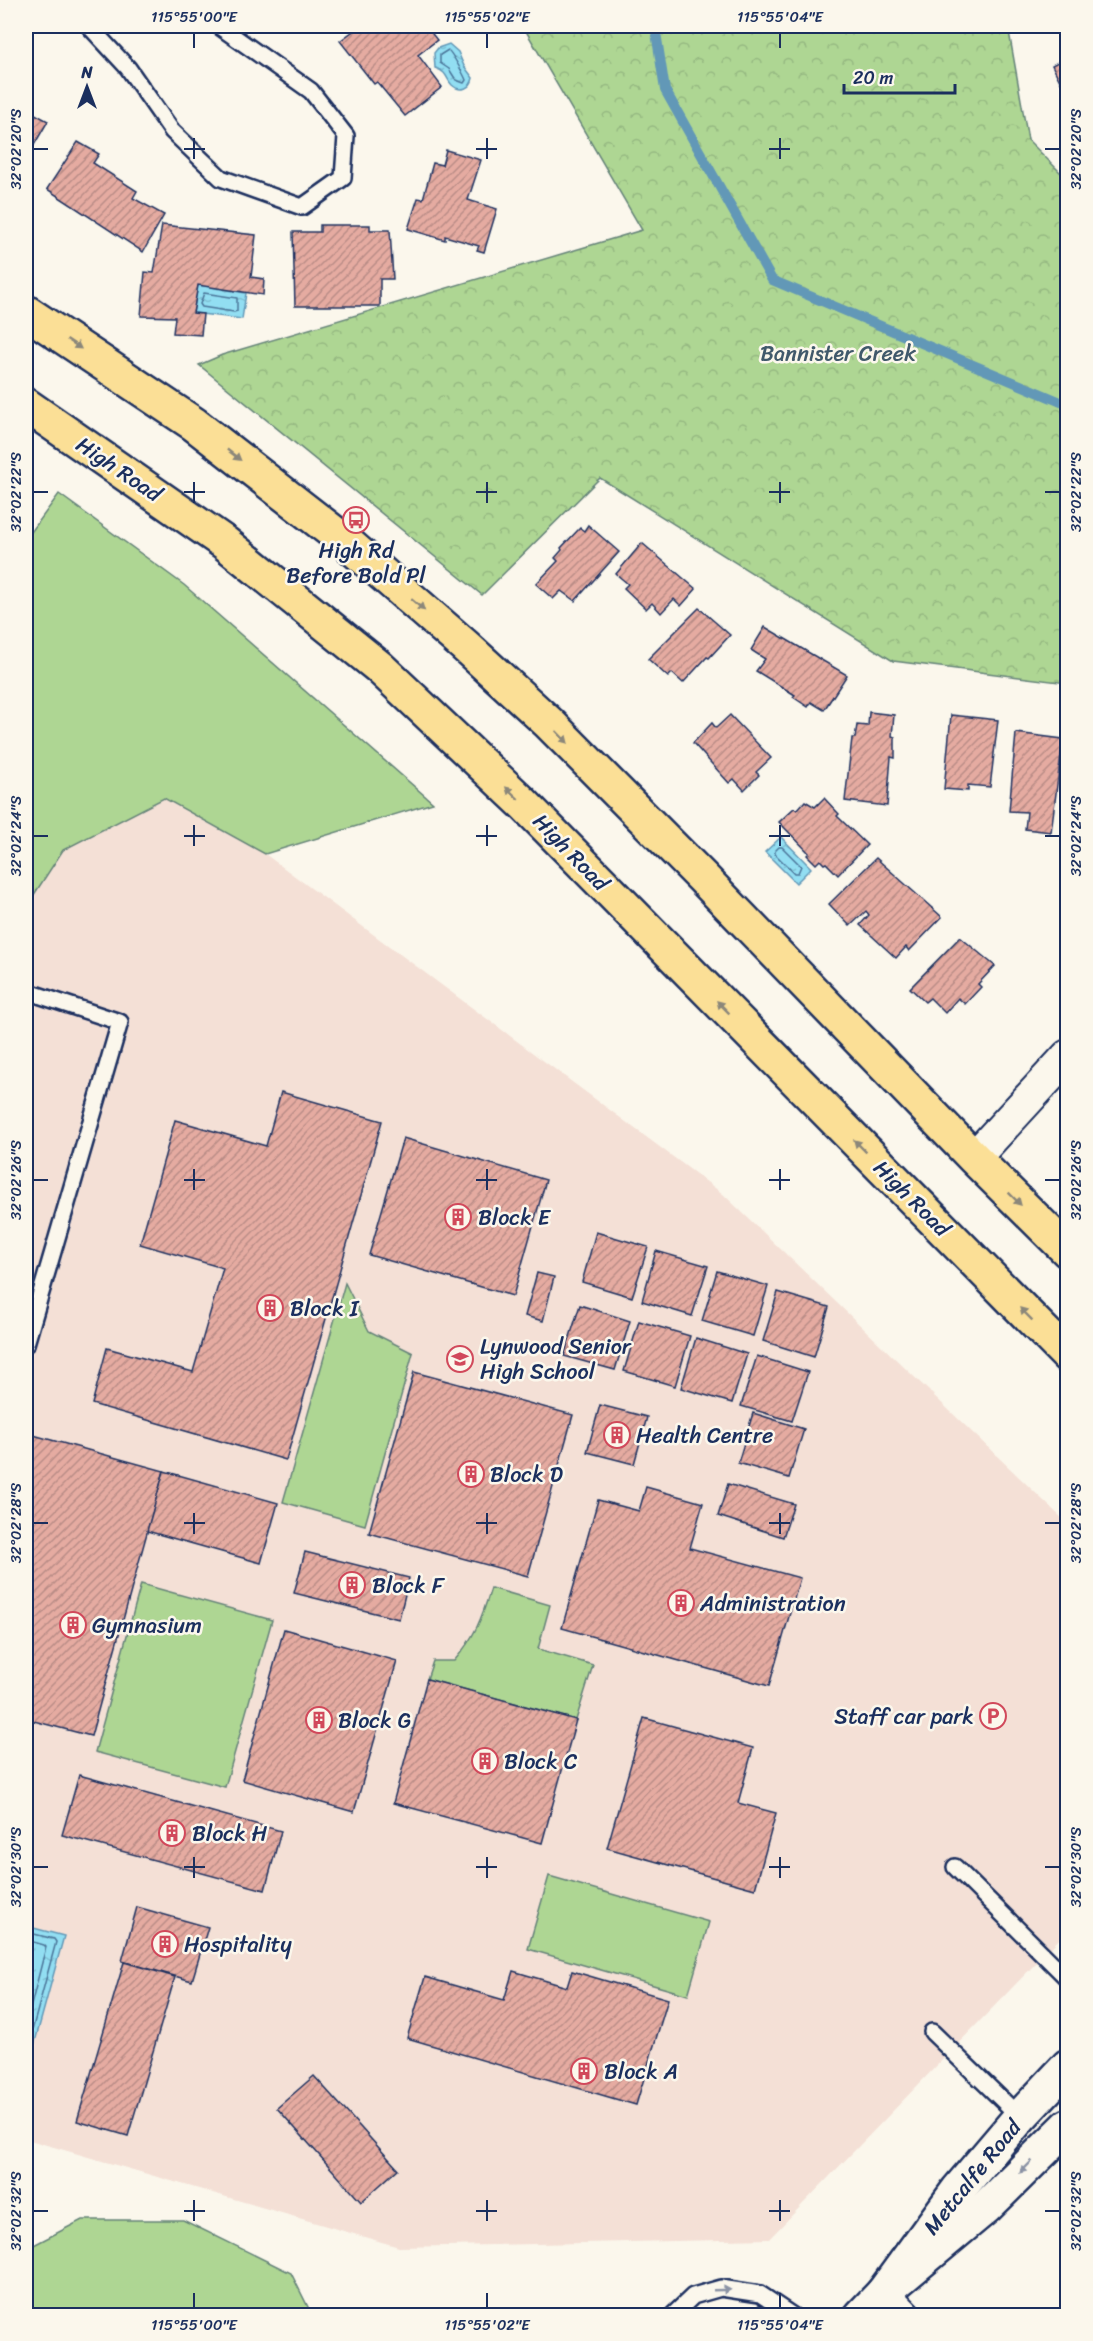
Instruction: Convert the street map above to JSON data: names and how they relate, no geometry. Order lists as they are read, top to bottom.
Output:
{
  "streets": {
    "main road": ["High Road", "Metcalfe Road"]
  },
  "parks": ["Bannister Creek"],
  "places": {
    "bus stop": ["High Rd Before Bold Pl"],
    "building": [
      "Block E",
      "Block I",
      "Health Centre",
      "Block D",
      "Block F",
      "Administration",
      "Gymnasium",
      "Block G",
      "Block C",
      "Block H",
      "Hospitality",
      "Block A"
    ],
    "school or university": ["Lynwood Senior High School"],
    "parking": ["Staff car park"]
  },
  "scale_bar": "20 m",
  "north": "top",
  "coordinates": [
    "115°55'00\"E",
    "115°55'02\"E",
    "115°55'04\"E",
    "32°02'20\"S",
    "32°02'22\"S",
    "32°02'24\"S",
    "32°02'26\"S",
    "32°02'28\"S",
    "32°02'30\"S",
    "32°02'32\"S"
  ]
}
